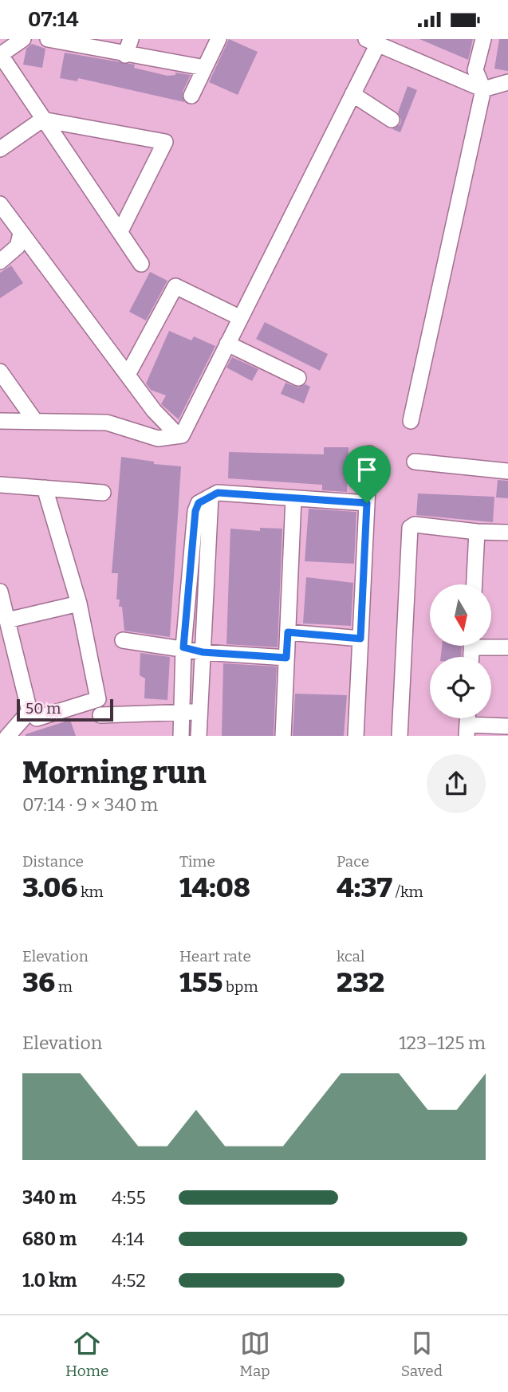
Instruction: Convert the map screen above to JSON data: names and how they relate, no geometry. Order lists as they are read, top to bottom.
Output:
{
  "scale_bar": "50 m",
  "north": "bottom",
  "page": {
    "status": "07:14",
    "scale": "50 m",
    "heading": ["Morning run", "07:14 · 9 × 340 m"],
    "stats": [
      ["Distance", "3.06 km"],
      ["Time", "14:08"],
      ["Pace", "4:37 /km"],
      ["Elevation", "36 m"],
      ["Heart rate", "155 bpm"],
      ["kcal", "232"]
    ],
    "chart": ["Elevation", "123–125 m"],
    "list": [
      {
        "name": "340 m",
        "note": "4:55"
      },
      {
        "name": "680 m",
        "note": "4:14"
      },
      {
        "name": "1.0 km",
        "note": "4:52"
      }
    ],
    "tabs": ["Home", "Map", "Saved"]
  }
}
